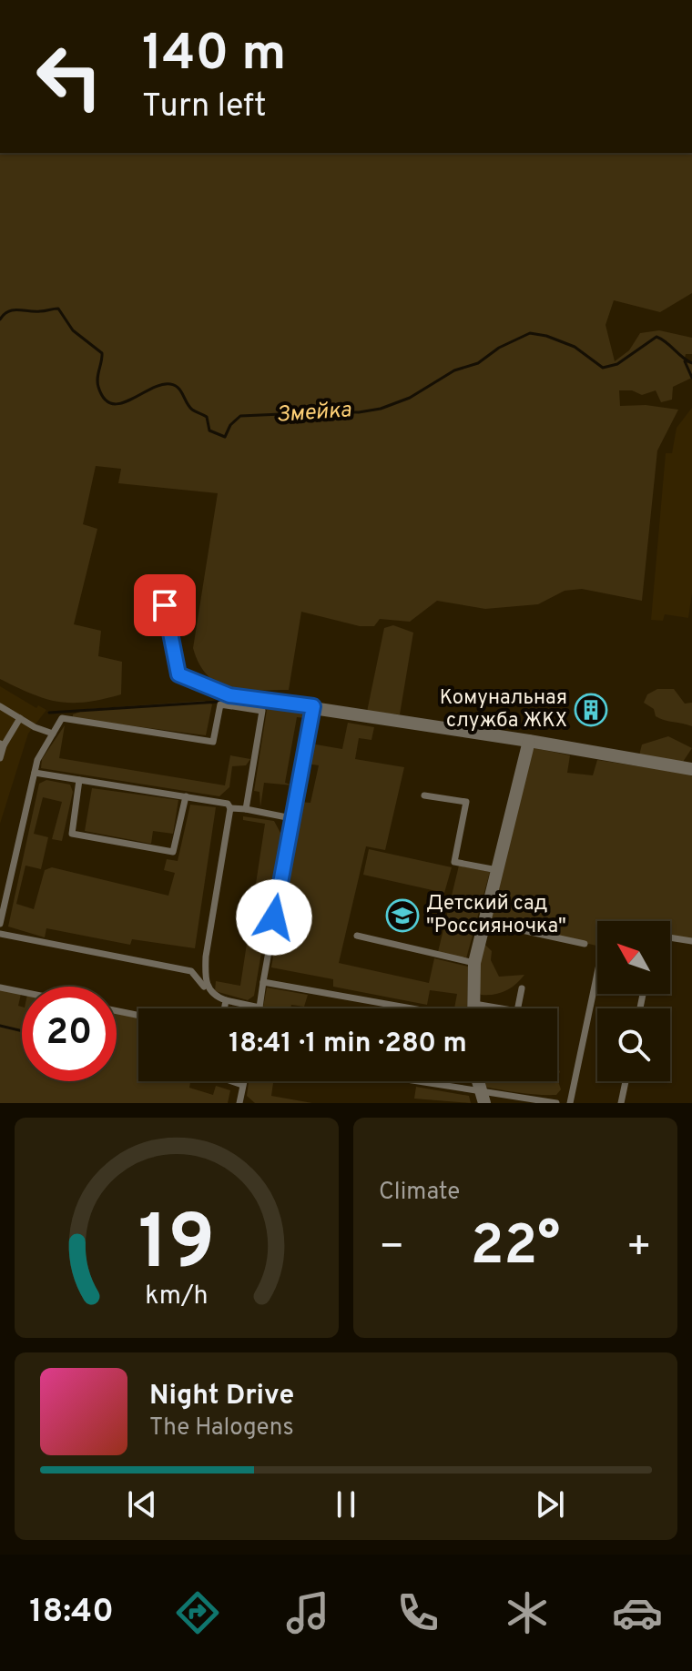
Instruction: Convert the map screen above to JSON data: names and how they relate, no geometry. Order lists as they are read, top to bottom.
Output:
{
  "water": ["Змейка"],
  "places": {
    "building": ["Комунальная служба ЖКХ"],
    "school or university": ["Детский сад \"Россияночка\""]
  },
  "north": "top left",
  "page": {
    "turn": ["140 m", "Turn left"],
    "limit": "20",
    "trip": "18:41 · 1 min · 280 m",
    "tile": "Climate",
    "heat": ["−", "22°", "+"],
    "song": ["Night Drive", "The Halogens"],
    "tabs": "18:40",
    "gauge": ["19", "km/h"]
  }
}
